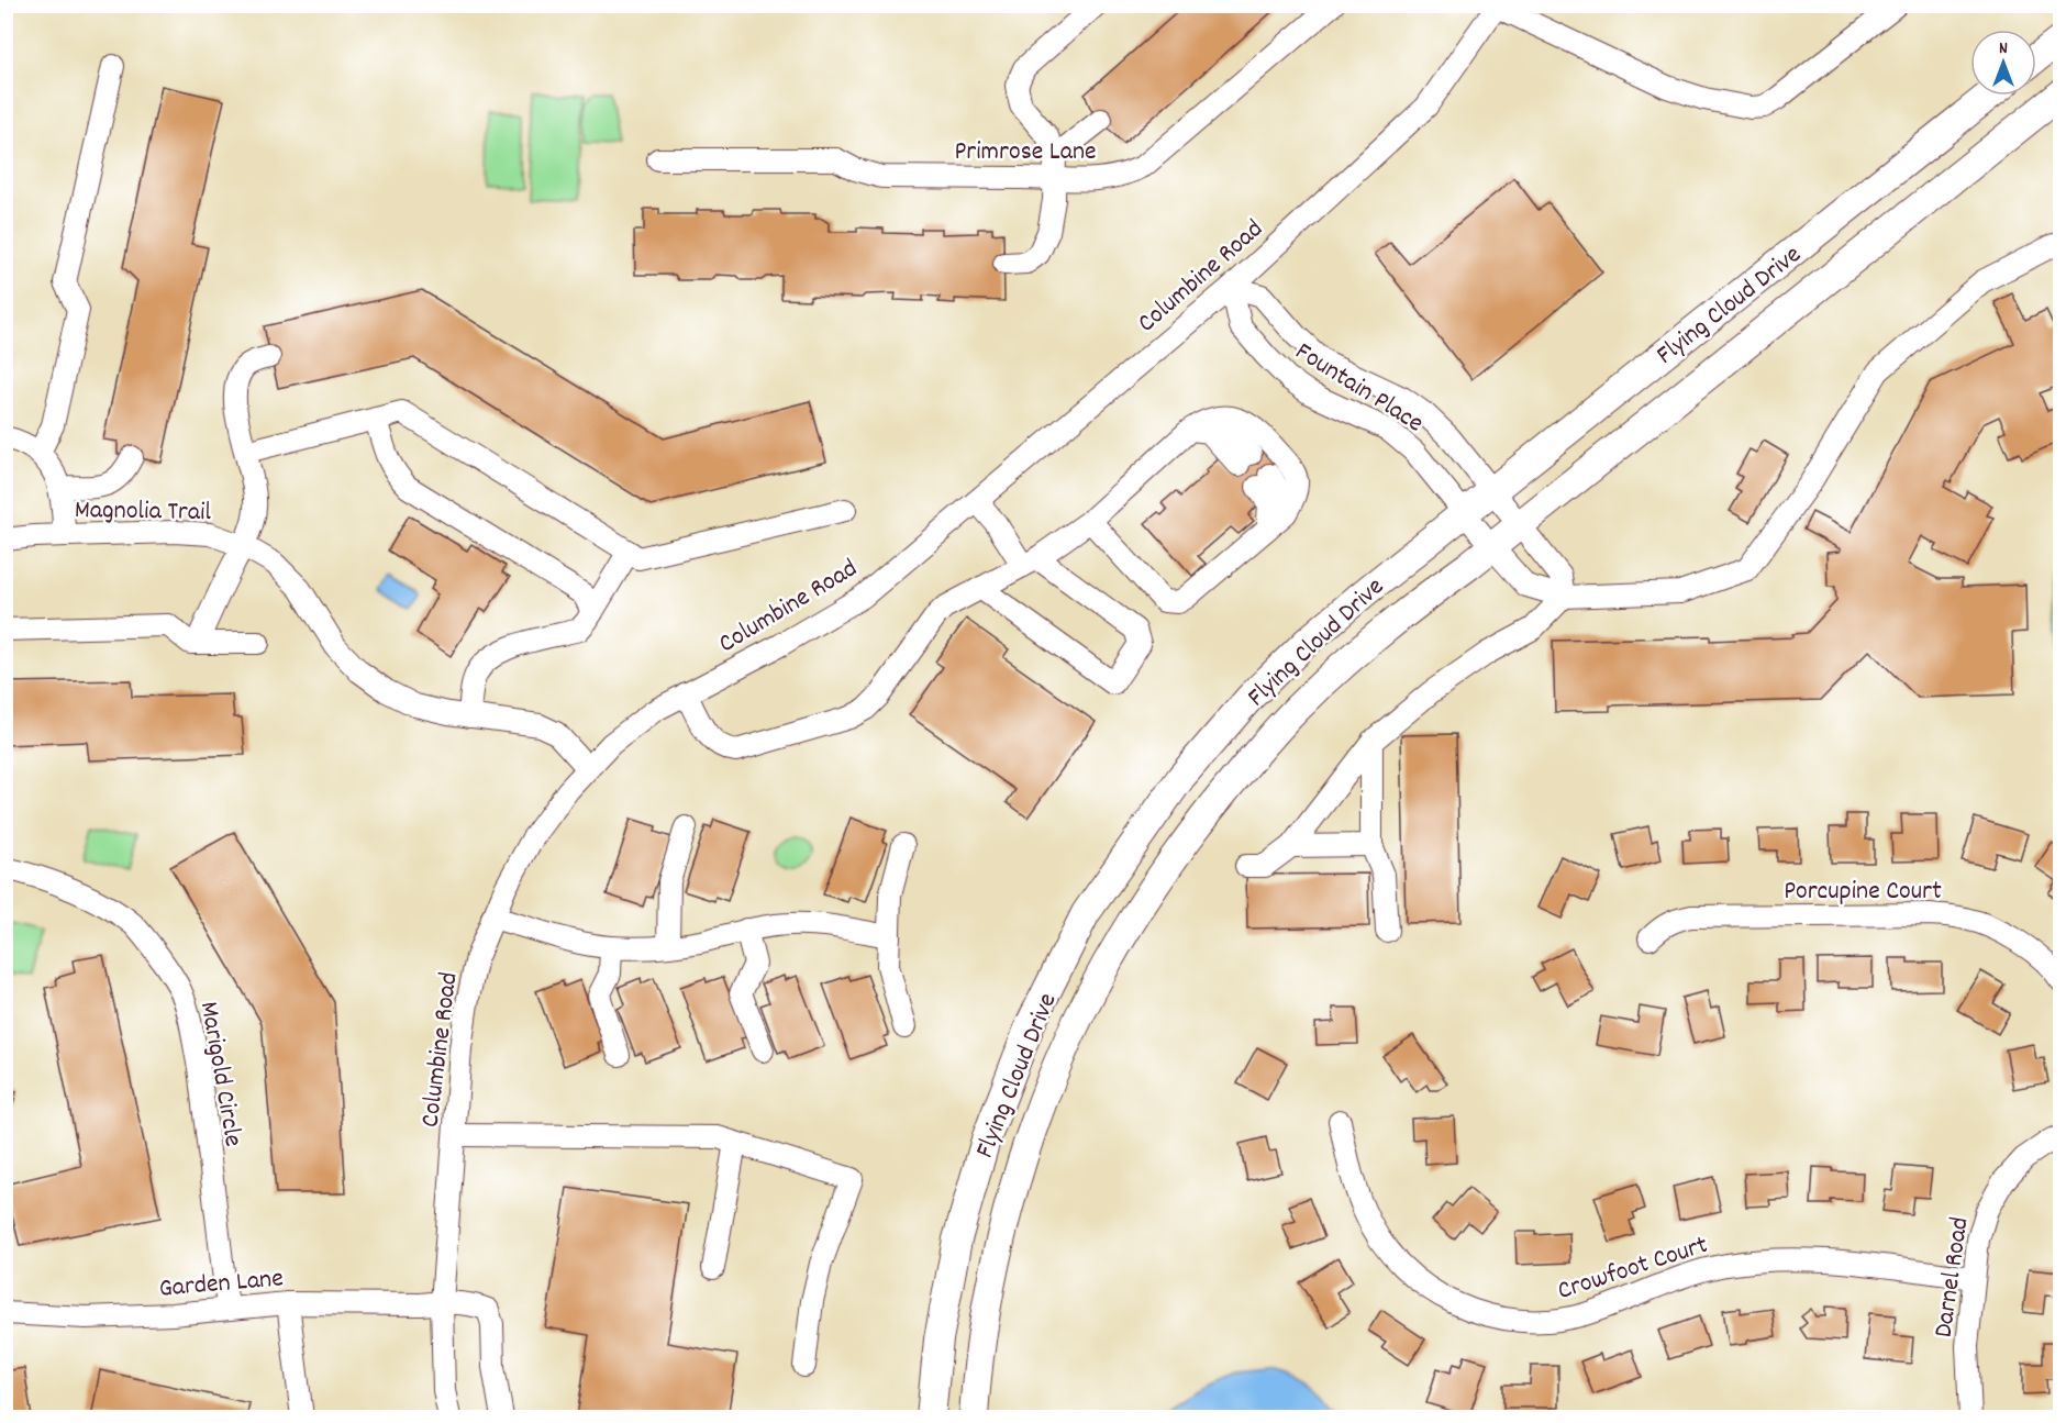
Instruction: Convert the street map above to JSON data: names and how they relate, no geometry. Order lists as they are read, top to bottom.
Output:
{
  "streets": {
    "main road": ["Flying Cloud Drive"],
    "street": [
      "Primrose Lane",
      "Columbine Road",
      "Fountain Place",
      "Magnolia Trail",
      "Porcupine Court",
      "Marigold Circle",
      "Crowfoot Court",
      "Darnel Road",
      "Garden Lane"
    ]
  },
  "crossings": [
    ["Columbine Road", "Fountain Place"],
    ["Columbine Road", "Magnolia Trail"],
    ["Columbine Road", "Garden Lane"],
    ["Flying Cloud Drive", "Fountain Place"],
    ["Marigold Circle", "Garden Lane"],
    ["Crowfoot Court", "Darnel Road"]
  ],
  "north": "top"
}
